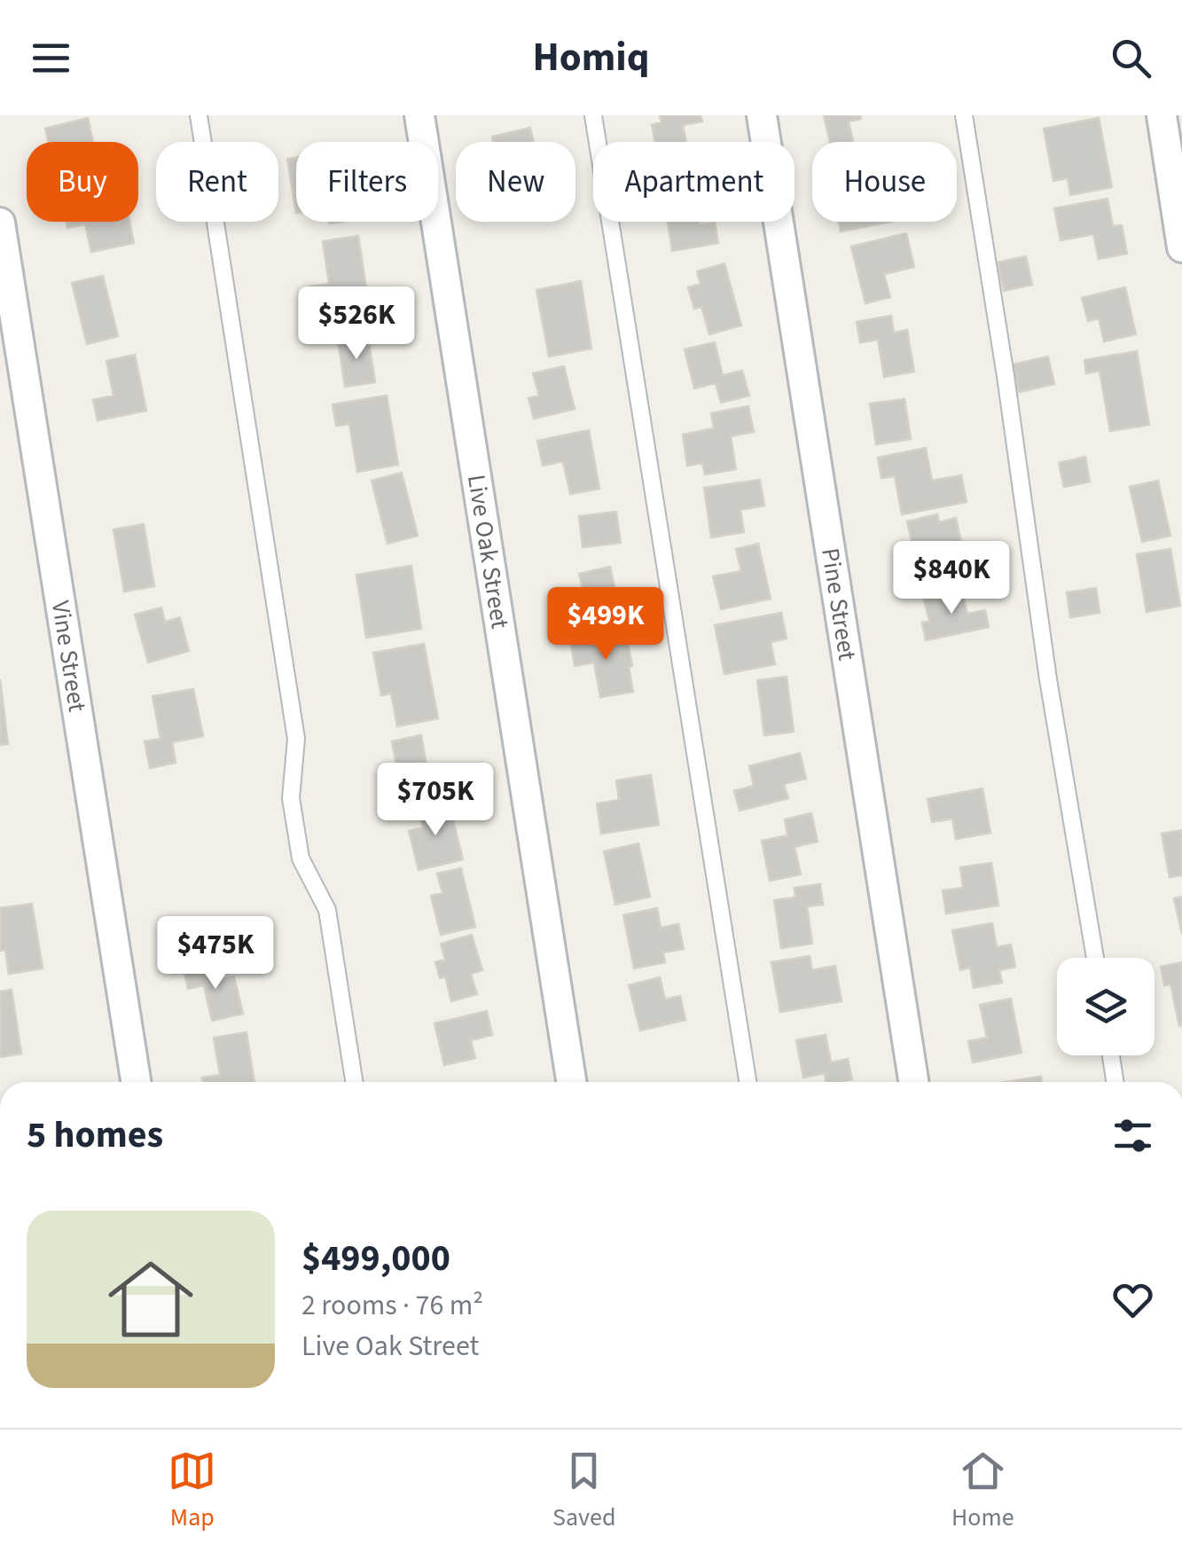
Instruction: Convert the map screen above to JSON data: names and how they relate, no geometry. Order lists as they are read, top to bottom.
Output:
{
  "streets": {
    "street": ["Live Oak Street", "Pine Street", "Vine Street"]
  },
  "page": {
    "header": "Homiq",
    "chip": [
      "Buy",
      "Rent",
      "Filters",
      "New",
      "Apartment",
      "House"
    ],
    "price": [
      "$526K",
      "$840K",
      "$499K",
      "$705K",
      "$475K"
    ],
    "heading": "5 homes",
    "list": [
      {
        "name": "$499,000",
        "note": "2 rooms · 76 m² · Live Oak Street"
      }
    ],
    "tabs": ["Map", "Saved", "Home"]
  }
}
